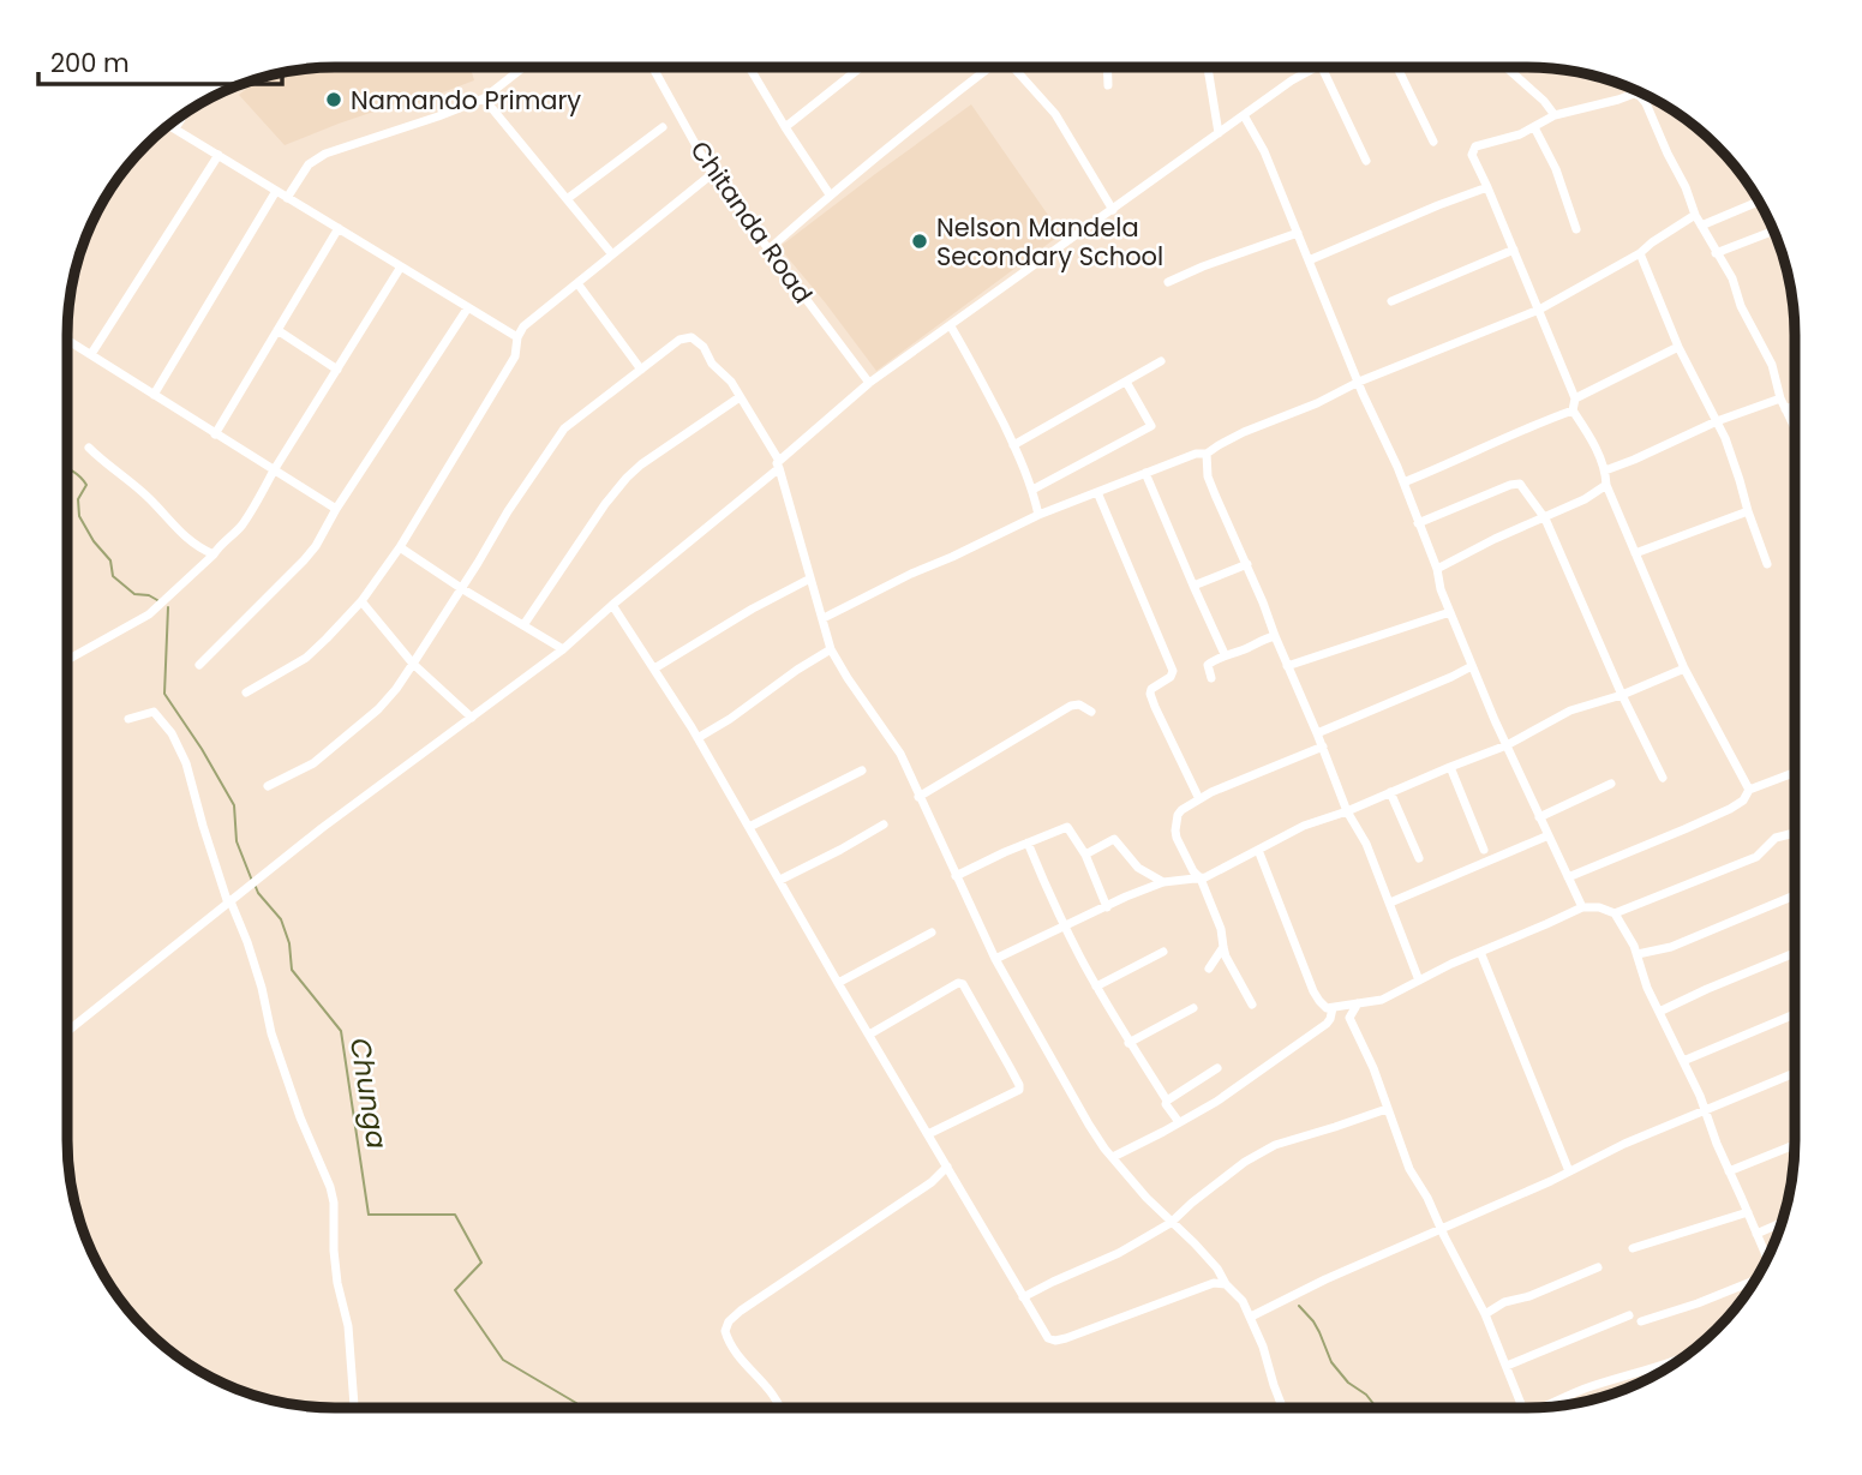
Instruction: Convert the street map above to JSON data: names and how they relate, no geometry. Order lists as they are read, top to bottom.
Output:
{
  "streets": {
    "street": ["Chitanda Road"]
  },
  "water": ["Chunga"],
  "places": ["Namando Primary", "Nelson Mandela Secondary School"],
  "scale_bar": "200 m"
}
